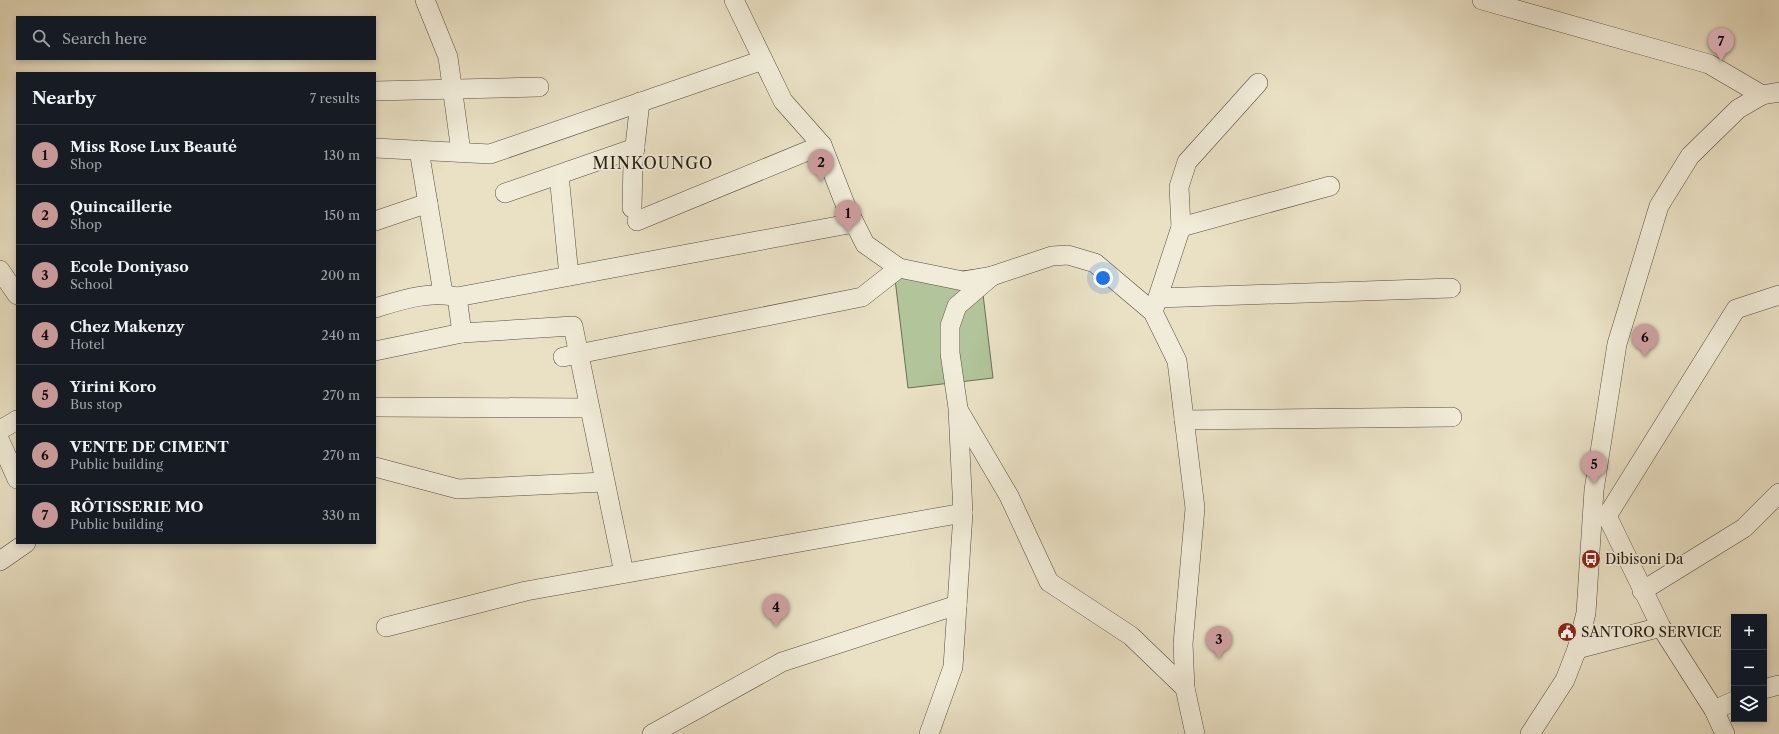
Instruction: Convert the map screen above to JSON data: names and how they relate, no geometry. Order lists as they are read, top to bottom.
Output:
{
  "districts": ["MINKOUNGO"],
  "places": {
    "bus stop": ["Dibisoni Da"],
    "public building": ["SANTORO SERVICE"]
  },
  "page": {
    "search": "Search here",
    "pins": [
      "7",
      "2",
      "1",
      "6",
      "5",
      "4",
      "3"
    ],
    "heading": ["Nearby", "7 results"],
    "list": [
      {
        "mark": "1",
        "name": "Miss Rose Lux Beauté",
        "note": "Shop",
        "value": "130 m"
      },
      {
        "mark": "2",
        "name": "Quincaillerie",
        "note": "Shop",
        "value": "150 m"
      },
      {
        "mark": "3",
        "name": "Ecole Doniyaso",
        "note": "School",
        "value": "200 m"
      },
      {
        "mark": "4",
        "name": "Chez Makenzy",
        "note": "Hotel",
        "value": "240 m"
      },
      {
        "mark": "5",
        "name": "Yirini Koro",
        "note": "Bus stop",
        "value": "270 m"
      },
      {
        "mark": "6",
        "name": "VENTE DE CIMENT",
        "note": "Public building",
        "value": "270 m"
      },
      {
        "mark": "7",
        "name": "RÔTISSERIE MO",
        "note": "Public building",
        "value": "330 m"
      }
    ],
    "map_buttons": ["+", "−"]
  }
}
